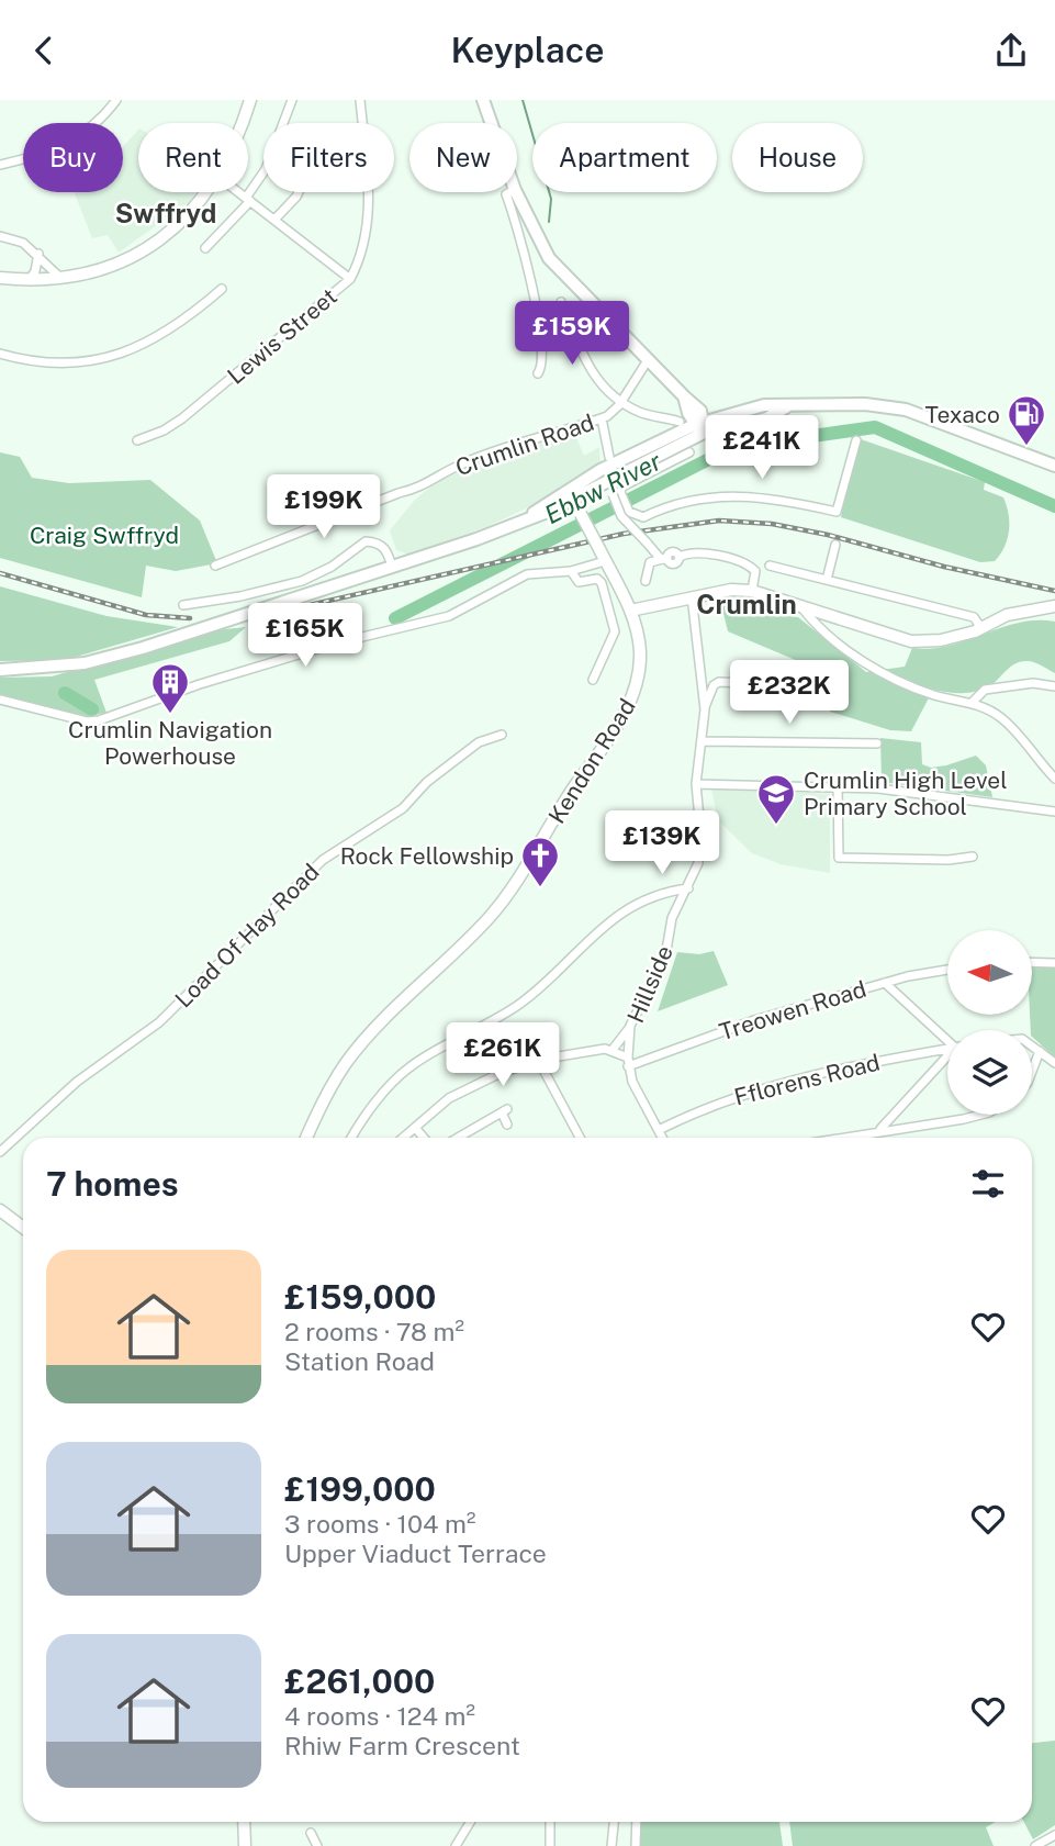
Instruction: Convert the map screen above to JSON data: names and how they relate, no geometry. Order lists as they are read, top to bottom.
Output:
{
  "streets": {
    "main road": ["Kendon Road"],
    "street": [
      "Lewis Street",
      "Crumlin Road",
      "Load Of Hay Road",
      "Hillside",
      "Treowen Road",
      "Fflorens Road"
    ]
  },
  "crossings": [
    ["Hillside", "Treowen Road"]
  ],
  "districts": ["Swffryd", "Crumlin"],
  "water": ["Ebbw River"],
  "parks": ["Craig Swffryd"],
  "places": {
    "fuel station": ["Texaco"],
    "building": ["Crumlin Navigation Powerhouse"],
    "school or university": ["Crumlin High Level Primary School"],
    "church": ["Rock Fellowship"]
  },
  "north": "left",
  "page": {
    "header": "Keyplace",
    "chip": [
      "Buy",
      "Rent",
      "Filters",
      "New",
      "Apartment",
      "House"
    ],
    "price": [
      "£159K",
      "£241K",
      "£199K",
      "£165K",
      "£232K",
      "£139K",
      "£261K"
    ],
    "heading": "7 homes",
    "list": [
      {
        "name": "£159,000",
        "note": "2 rooms · 78 m² · Station Road"
      },
      {
        "name": "£199,000",
        "note": "3 rooms · 104 m² · Upper Viaduct Terrace"
      },
      {
        "name": "£261,000",
        "note": "4 rooms · 124 m² · Rhiw Farm Crescent"
      }
    ]
  }
}
